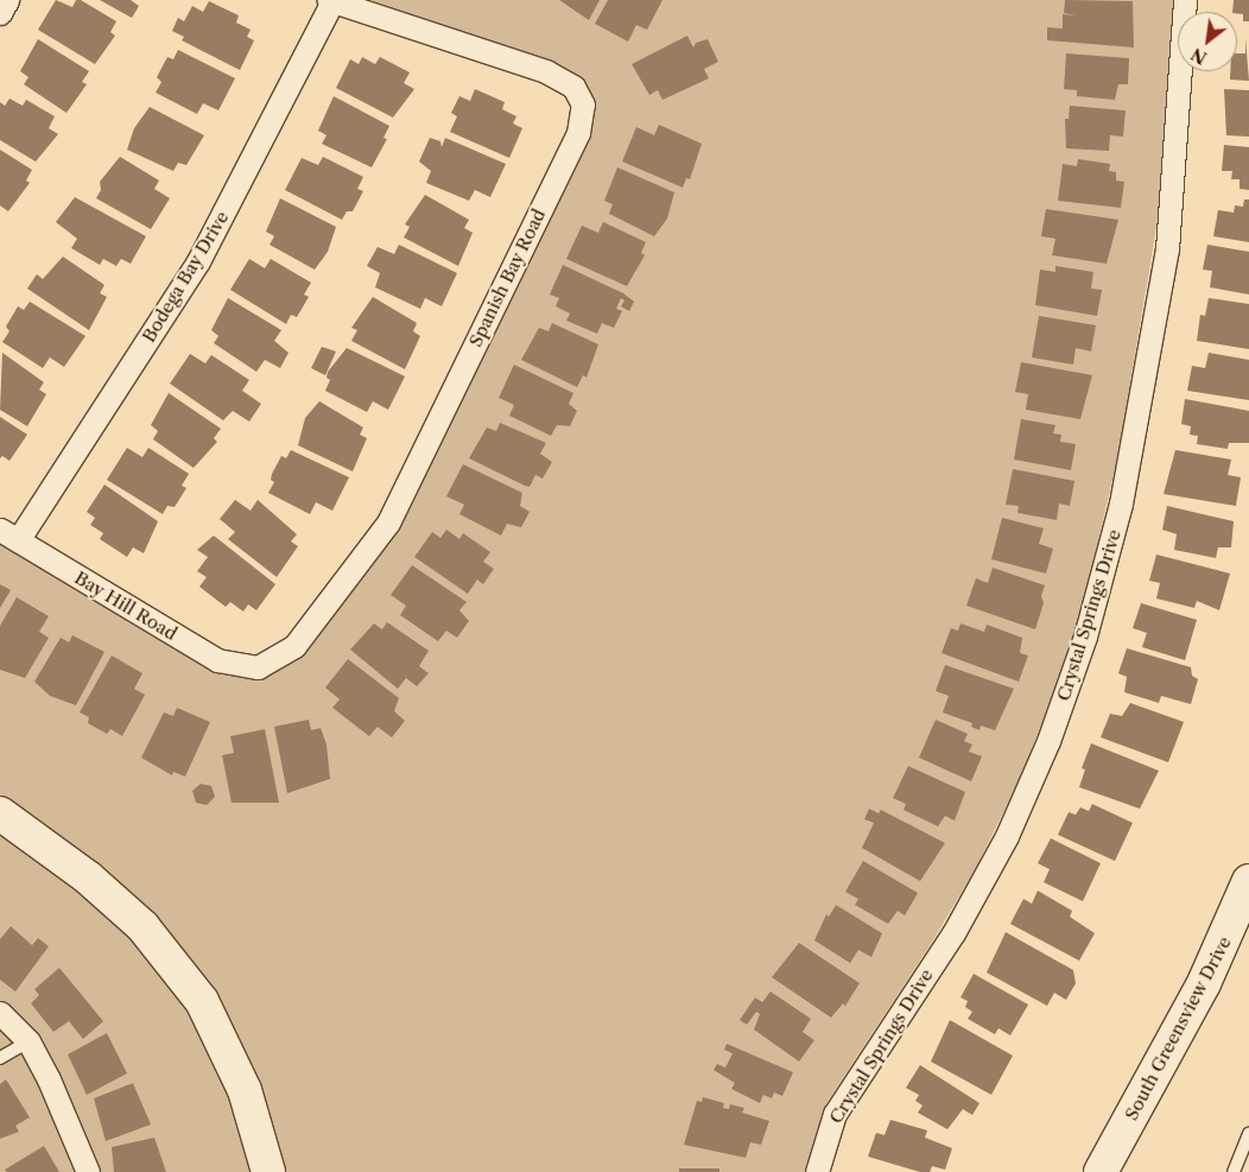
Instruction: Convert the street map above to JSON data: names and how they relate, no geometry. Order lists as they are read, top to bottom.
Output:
{
  "streets": {
    "street": [
      "Bodega Bay Drive",
      "Spanish Bay Road",
      "Bay Hill Road",
      "Crystal Springs Drive",
      "South Greensview Drive"
    ]
  },
  "crossings": [
    ["Bodega Bay Drive", "Spanish Bay Road"],
    ["Bodega Bay Drive", "Bay Hill Road"],
    ["Spanish Bay Road", "Bay Hill Road"]
  ],
  "north": "bottom left"
}
